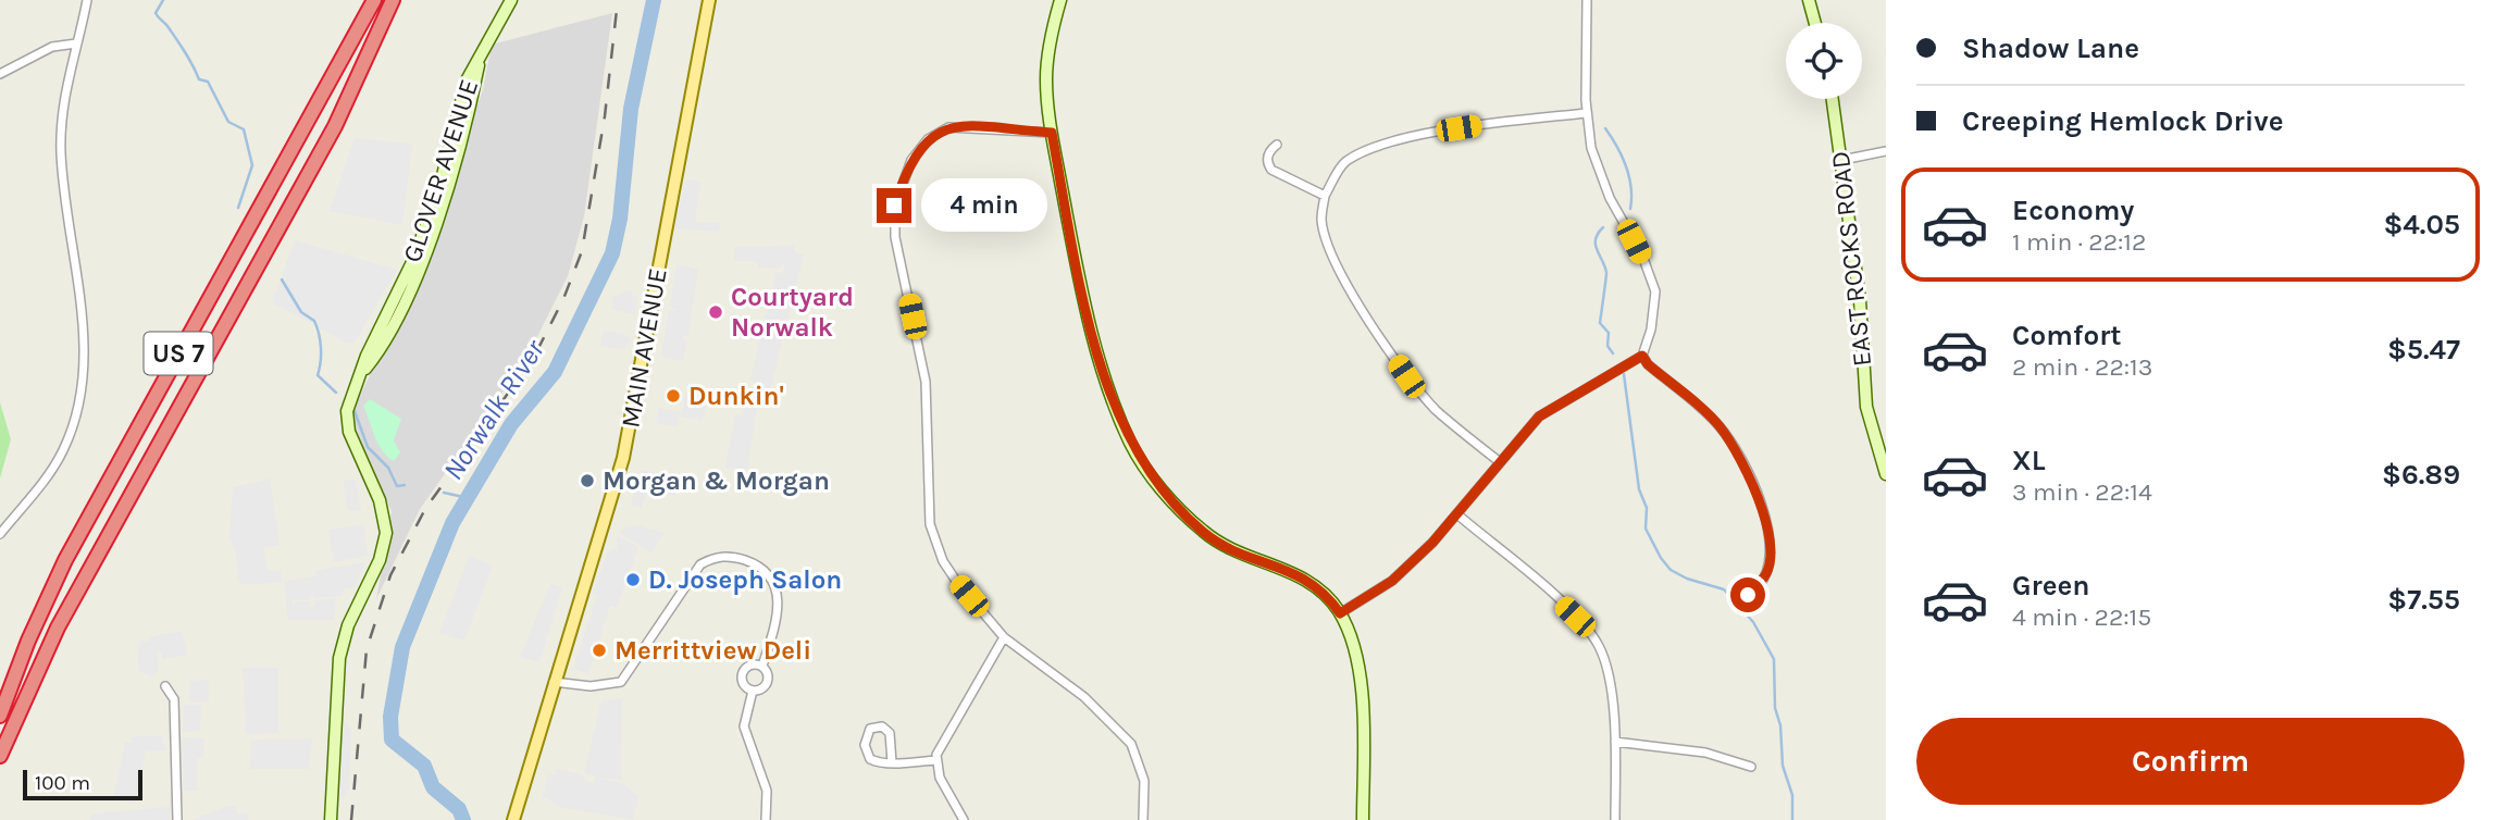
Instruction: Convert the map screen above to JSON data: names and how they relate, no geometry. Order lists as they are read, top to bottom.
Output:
{
  "streets": {
    "highway": ["US 7"],
    "main road": ["MAIN AVENUE"],
    "street": ["GLOVER AVENUE", "EAST ROCKS ROAD"]
  },
  "water": ["Norwalk River"],
  "places": [
    "Courtyard Norwalk",
    "Dunkin'",
    "Morgan & Morgan",
    "D. Joseph Salon",
    "Merrittview Deli"
  ],
  "scale_bar": "100 m",
  "page": {
    "banner": ["Shadow Lane", "Creeping Hemlock Drive"],
    "list": [
      {
        "name": "Economy",
        "note": "1 min · 22:12",
        "value": "$4.05"
      },
      {
        "name": "Comfort",
        "note": "2 min · 22:13",
        "value": "$5.47"
      },
      {
        "name": "XL",
        "note": "3 min · 22:14",
        "value": "$6.89"
      },
      {
        "name": "Green",
        "note": "4 min · 22:15",
        "value": "$7.55"
      }
    ],
    "bubble": "4 min",
    "buttons": "Confirm",
    "scale": "100 m"
  }
}
